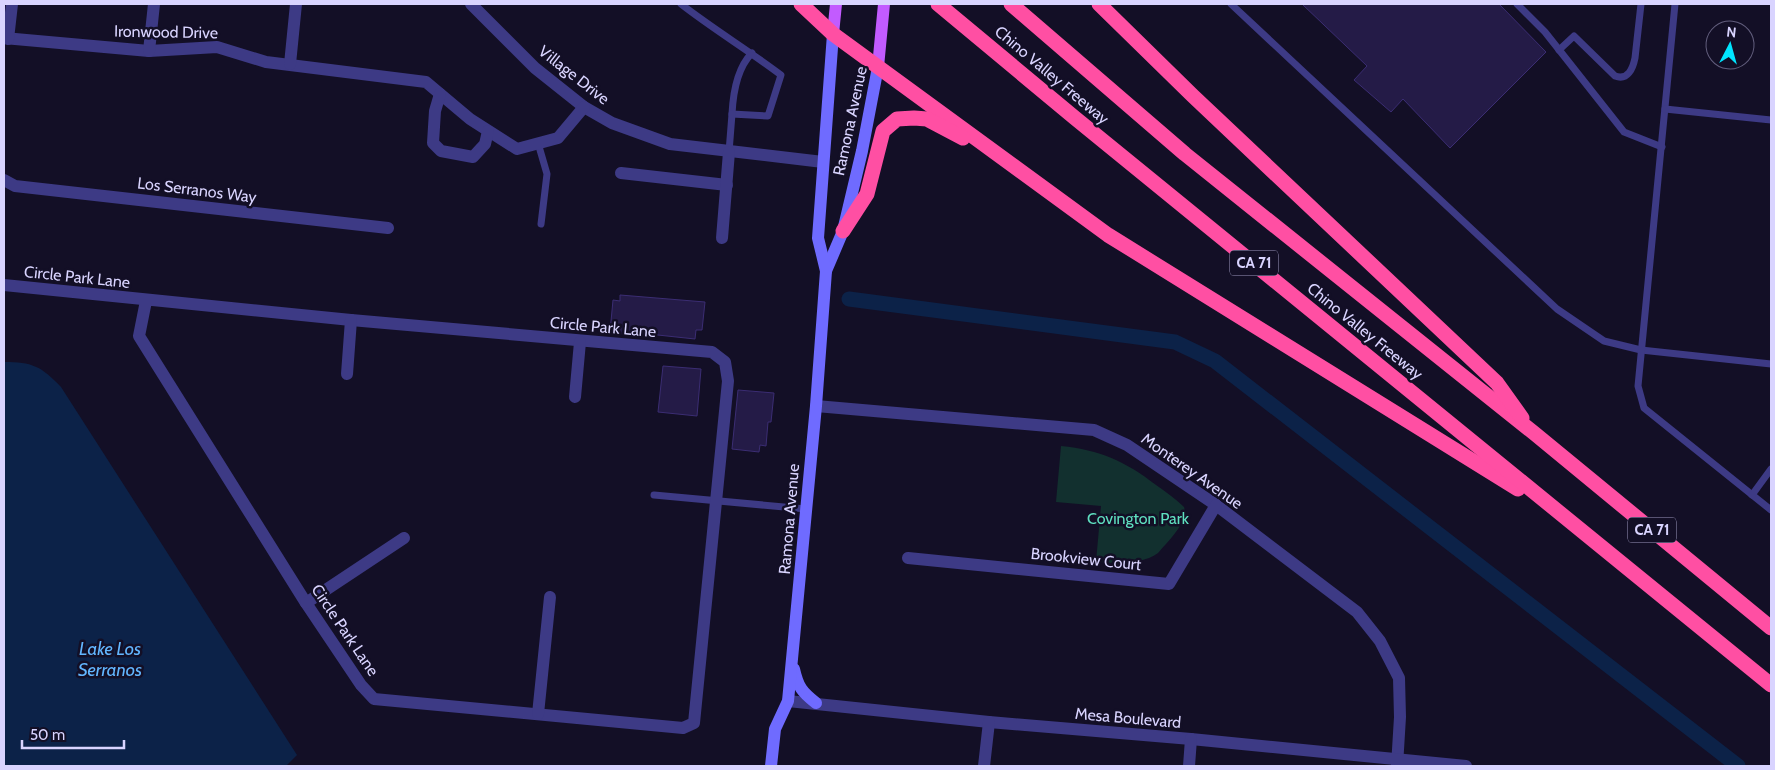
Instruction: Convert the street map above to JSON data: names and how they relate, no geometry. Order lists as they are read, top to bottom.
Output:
{
  "streets": {
    "highway": ["Chino Valley Freeway", "CA 71"],
    "main road": ["Ramona Avenue"],
    "street": [
      "Ironwood Drive",
      "Village Drive",
      "Los Serranos Way",
      "Circle Park Lane",
      "Monterey Avenue",
      "Brookview Court",
      "Mesa Boulevard"
    ]
  },
  "crossings": [
    ["Ironwood Drive", "Village Drive"],
    ["Village Drive", "Ramona Avenue"],
    ["Ramona Avenue", "Monterey Avenue"],
    ["Ramona Avenue", "Mesa Boulevard"],
    ["Monterey Avenue", "Brookview Court"],
    ["Monterey Avenue", "Mesa Boulevard"]
  ],
  "water": ["Lake Los Serranos"],
  "parks": ["Covington Park"],
  "scale_bar": "50 m",
  "north": "top"
}
